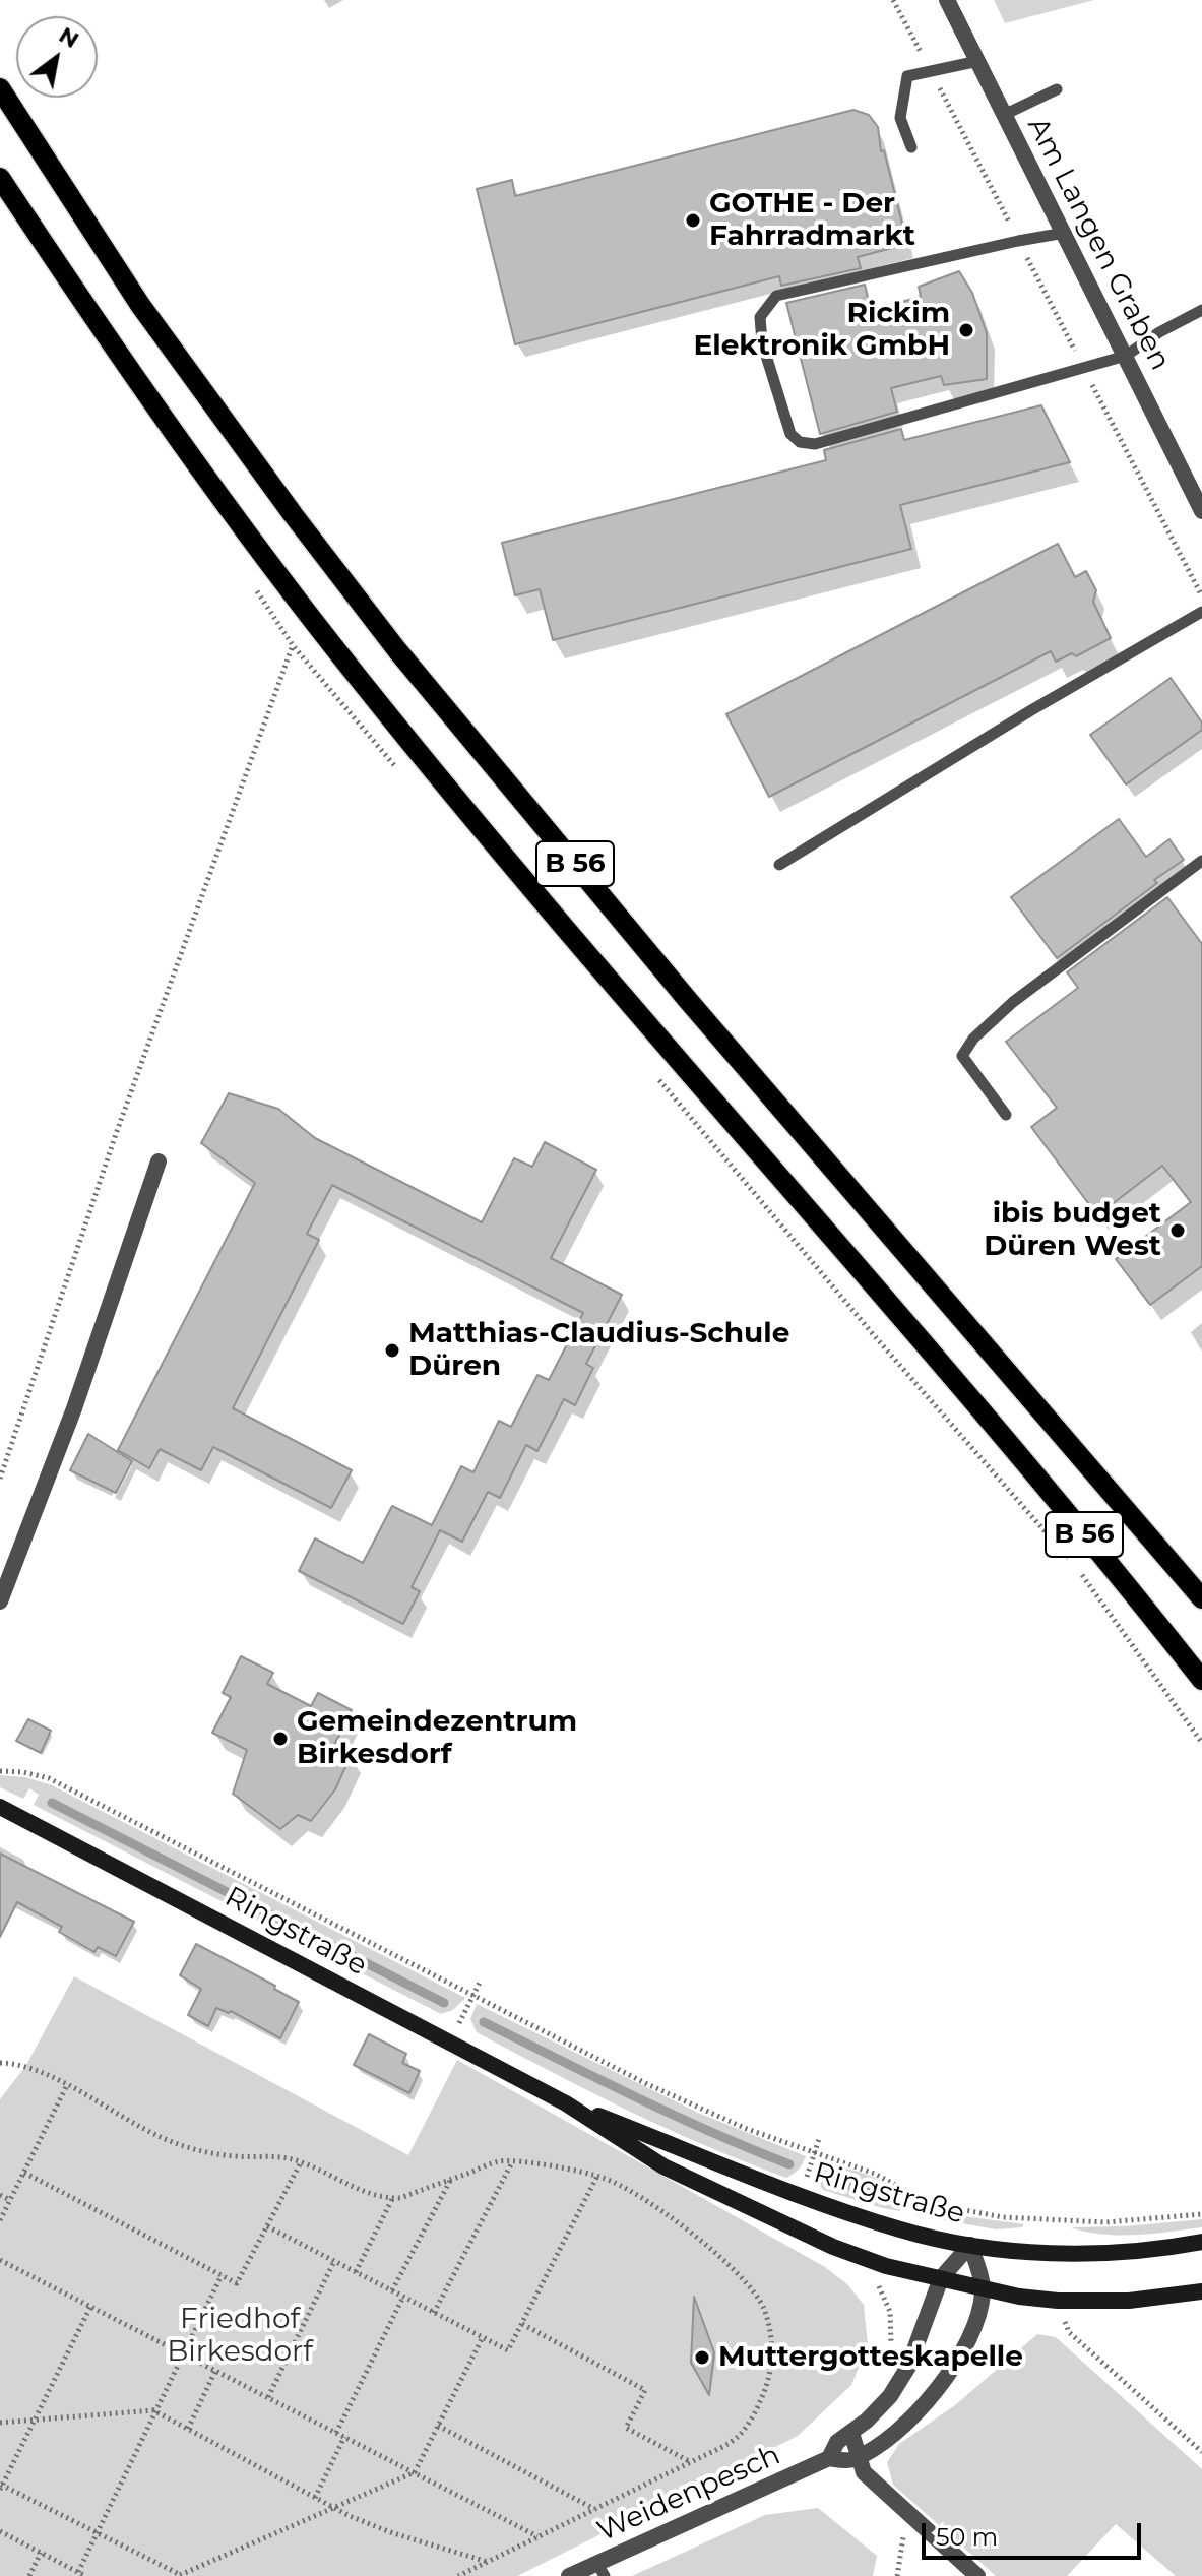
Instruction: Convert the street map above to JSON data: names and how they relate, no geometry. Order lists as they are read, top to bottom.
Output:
{
  "streets": {
    "main road": ["B 56", "Ringstraße"],
    "street": ["Am Langen Graben", "Weidenpesch"]
  },
  "crossings": [
    ["Ringstraße", "Weidenpesch"]
  ],
  "parks": ["Friedhof Birkesdorf"],
  "places": [
    "GOTHE - Der Fahrradmarkt",
    "Rickim Elektronik GmbH",
    "ibis budget Düren West",
    "Matthias-Claudius-Schule Düren",
    "Gemeindezentrum Birkesdorf",
    "Muttergotteskapelle"
  ],
  "scale_bar": "50 m",
  "north": "top right"
}
